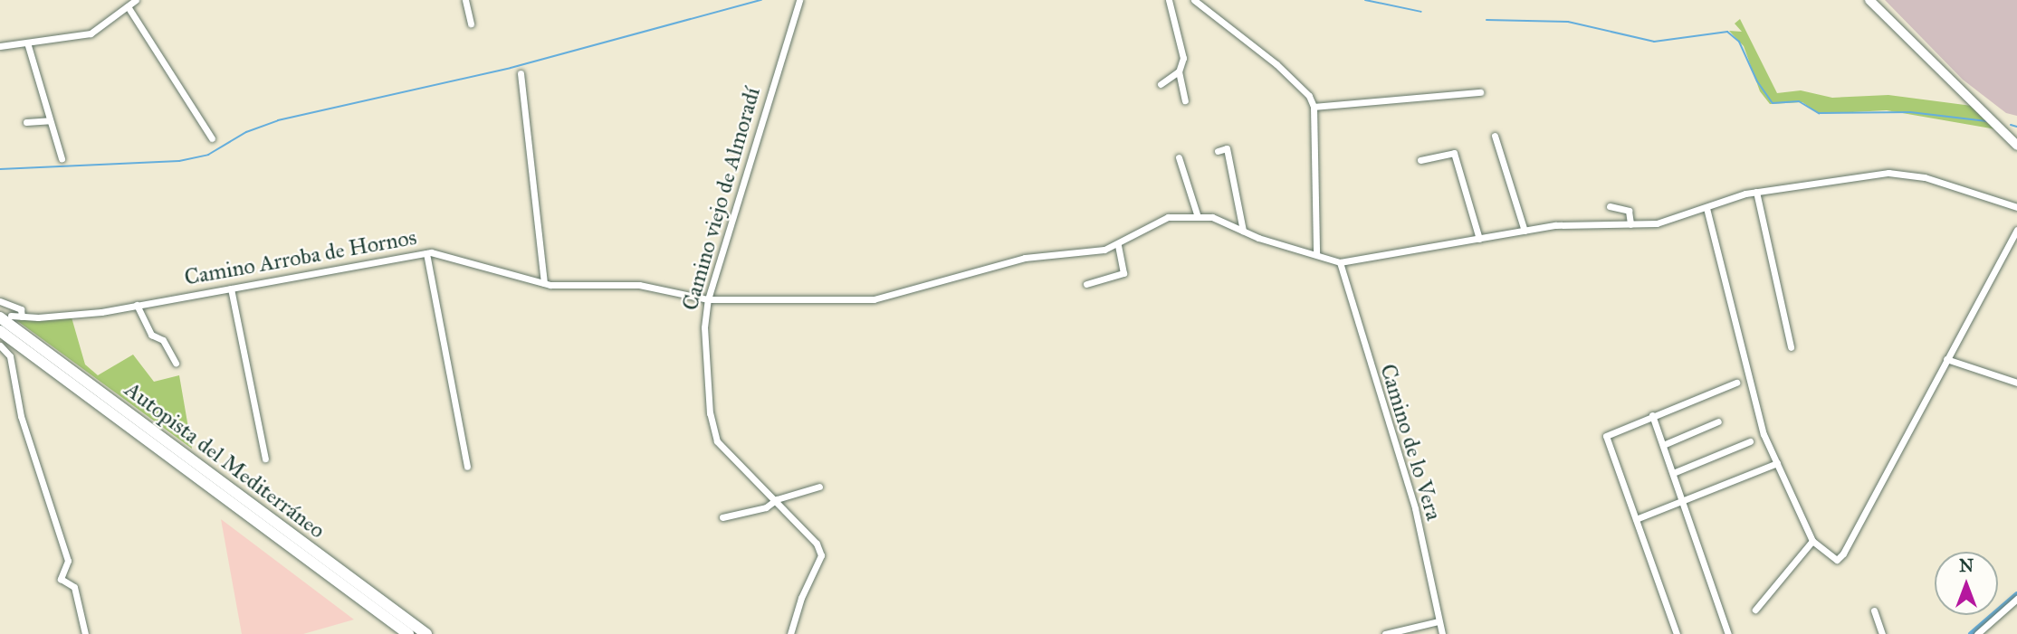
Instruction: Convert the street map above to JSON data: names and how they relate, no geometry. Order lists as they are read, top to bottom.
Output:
{
  "streets": {
    "highway": ["Autopista del Mediterráneo"],
    "street": ["Camino viejo de Almoradí", "Camino Arroba de Hornos", "Camino de lo Vera"]
  },
  "crossings": [
    ["Camino viejo de Almoradí", "Camino Arroba de Hornos"],
    ["Camino Arroba de Hornos", "Camino de lo Vera"],
    ["Camino Arroba de Hornos", "Autopista del Mediterráneo"]
  ],
  "north": "top"
}
